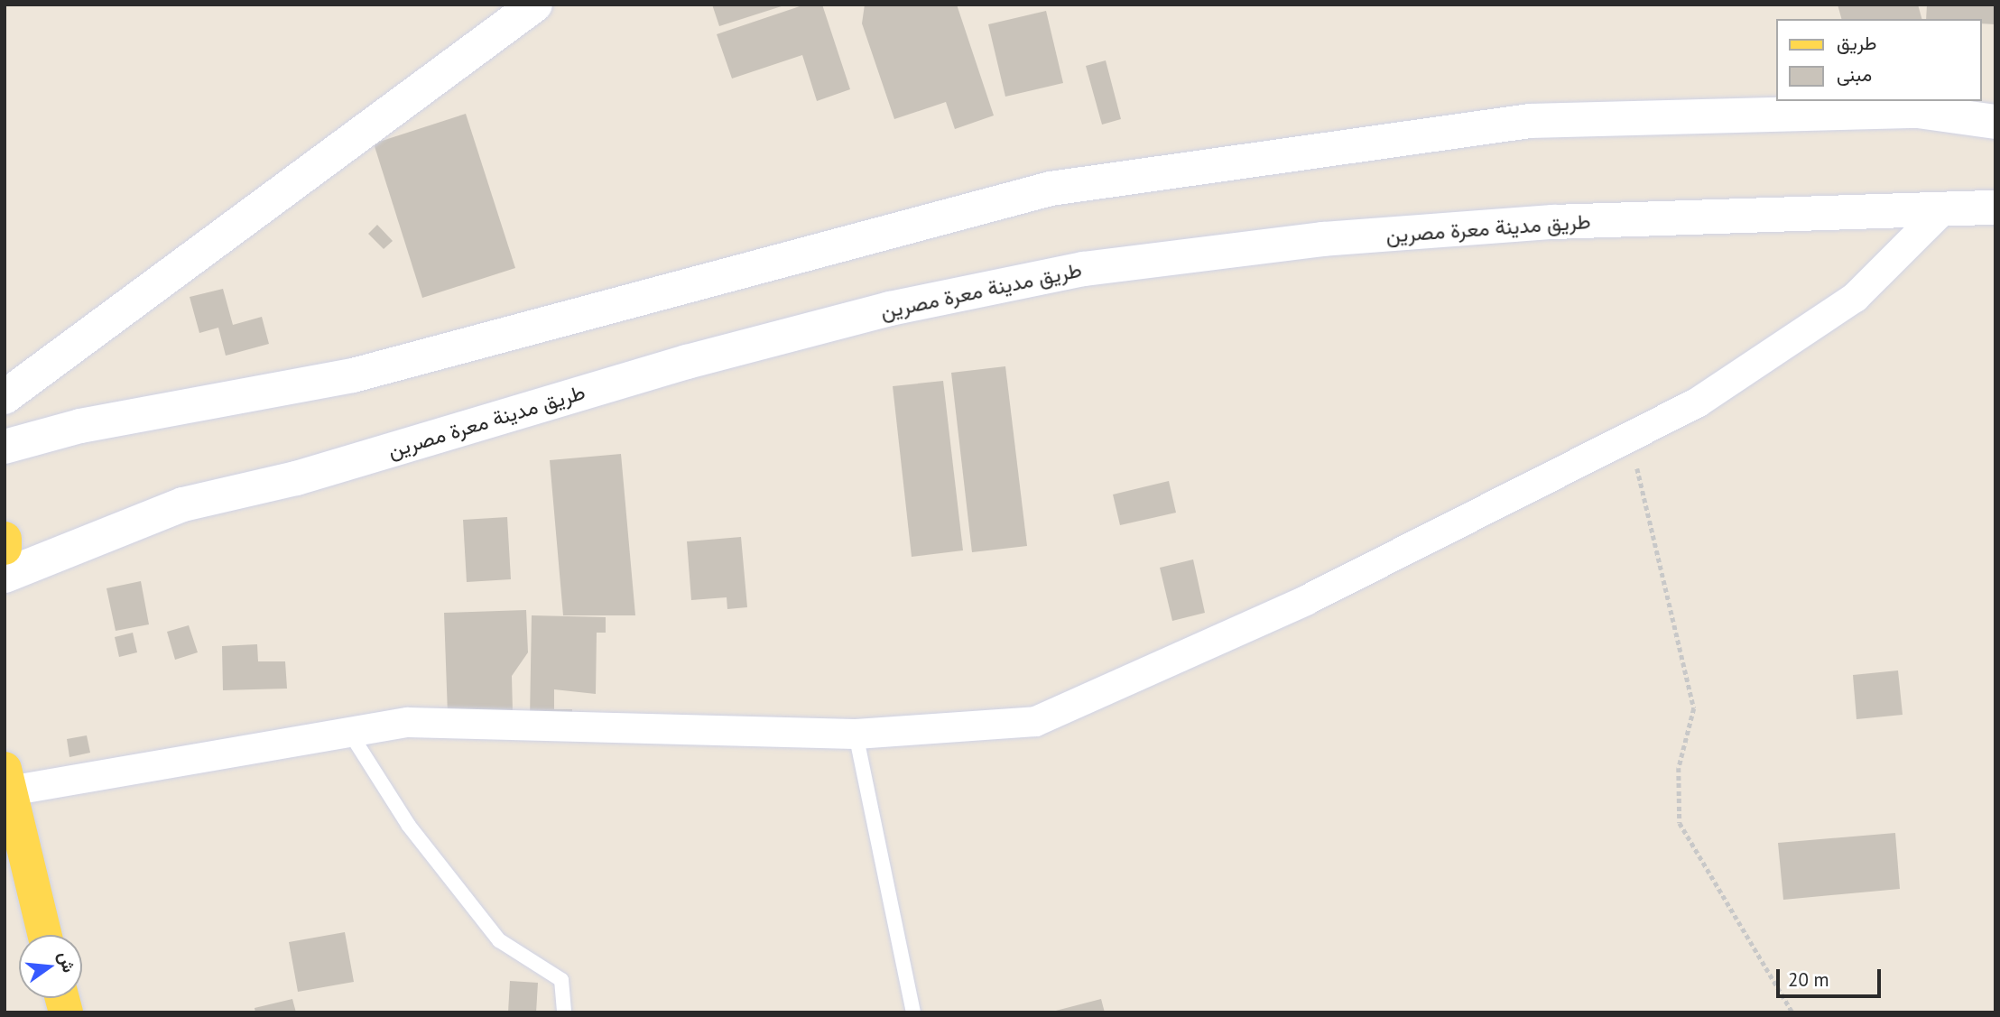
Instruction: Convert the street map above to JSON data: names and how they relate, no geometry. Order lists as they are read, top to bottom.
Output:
{
  "streets": {
    "main road": ["طريق مدينة معرة مصرين"]
  },
  "legend": ["طريق", "مبنى"],
  "scale_bar": "20 m",
  "north": "right"
}
